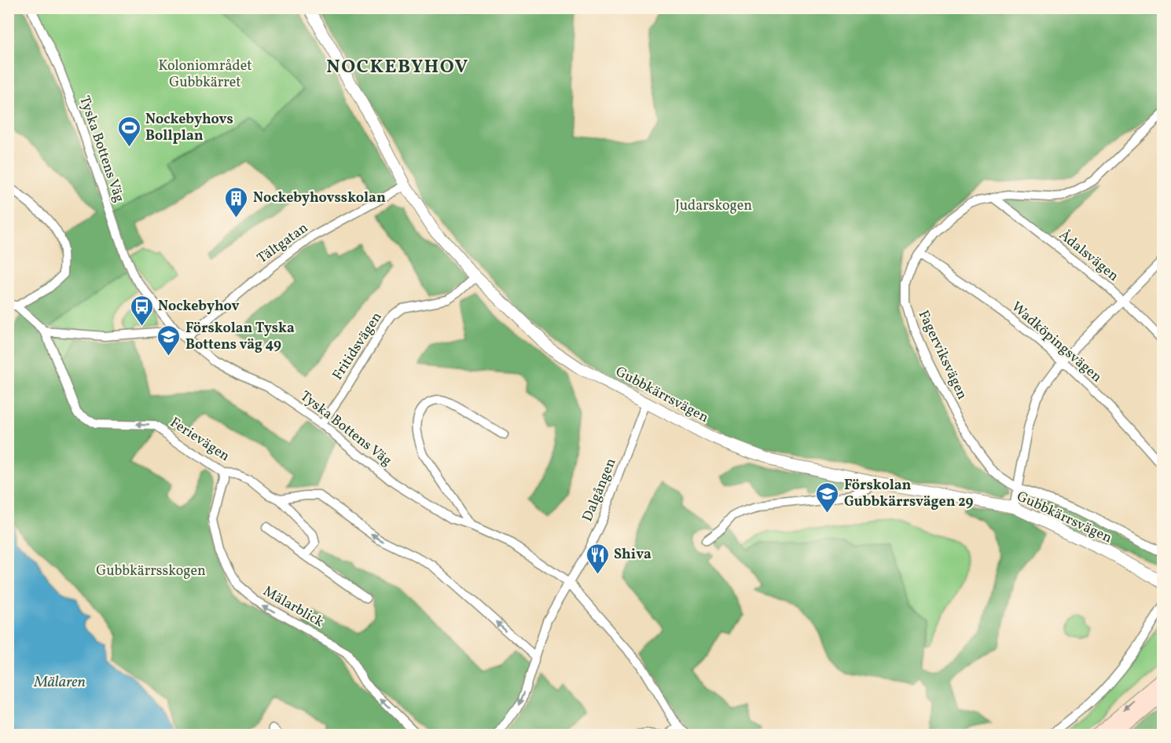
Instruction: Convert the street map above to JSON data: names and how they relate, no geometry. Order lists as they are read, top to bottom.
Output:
{
  "streets": {
    "street": [
      "Tyska Bottens Väg",
      "Tältgatan",
      "Ådalsvägen",
      "Wadköpingsvägen",
      "Fritidsvägen",
      "Fagerviksvägen",
      "Gubbkärrsvägen",
      "Ferievägen",
      "Dalgången",
      "Mälarblick"
    ]
  },
  "crossings": [
    ["Tyska Bottens Väg", "Tältgatan"],
    ["Tyska Bottens Väg", "Fritidsvägen"],
    ["Tyska Bottens Väg", "Dalgången"],
    ["Tältgatan", "Gubbkärrsvägen"],
    ["Ådalsvägen", "Fagerviksvägen"],
    ["Wadköpingsvägen", "Fagerviksvägen"],
    ["Fritidsvägen", "Gubbkärrsvägen"],
    ["Gubbkärrsvägen", "Dalgången"],
    ["Ferievägen", "Mälarblick"]
  ],
  "one_way": ["Ferievägen"],
  "districts": ["NOCKEBYHOV"],
  "water": ["Mälaren"],
  "parks": ["Koloniområdet Gubbkärret", "Judarskogen", "Gubbkärrsskogen"],
  "places": {
    "sports": ["Nockebyhovs Bollplan"],
    "building": ["Nockebyhovsskolan"],
    "bus stop": ["Nockebyhov"],
    "school or university": ["Förskolan Tyska Bottens väg 49", "Förskolan Gubbkärrsvägen 29"],
    "restaurant": ["Shiva"]
  }
}
